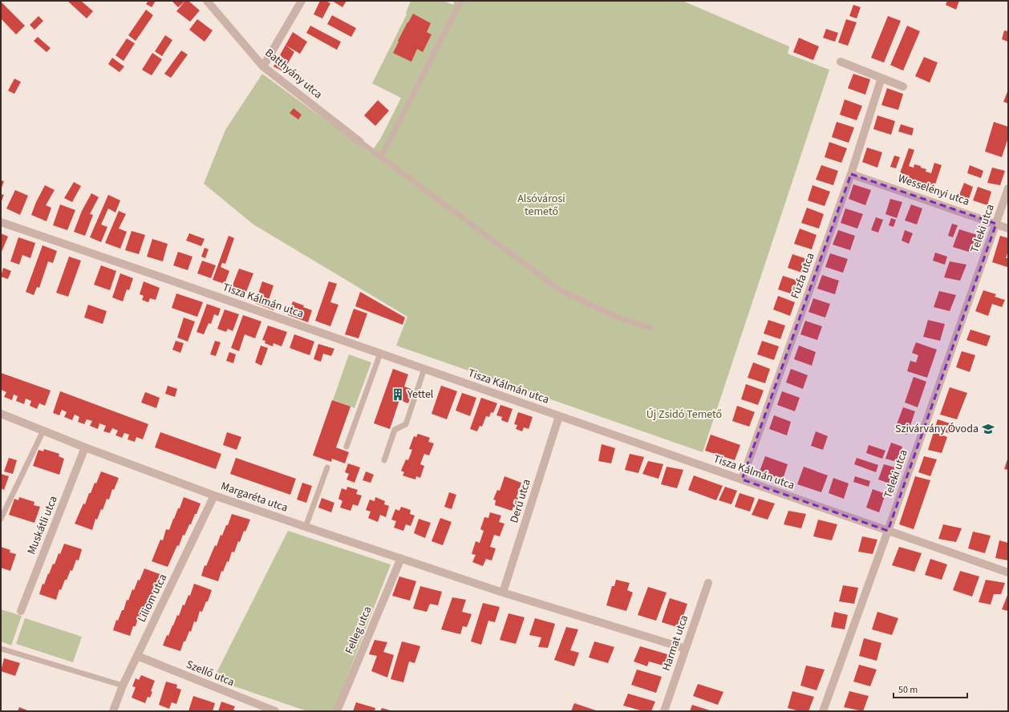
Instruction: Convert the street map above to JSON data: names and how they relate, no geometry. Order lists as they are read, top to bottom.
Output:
{
  "streets": {
    "street": [
      "Batthyány utca",
      "Wesselényi utca",
      "Teleki utca",
      "Fűzfa utca",
      "Tisza Kálmán utca",
      "Margaréta utca",
      "Derű utca",
      "Muskátli utca",
      "Liliom utca",
      "Felleg utca",
      "Harmat utca",
      "Szellő utca"
    ]
  },
  "crossings": [
    ["Wesselényi utca", "Teleki utca"],
    ["Wesselényi utca", "Fűzfa utca"],
    ["Teleki utca", "Tisza Kálmán utca"],
    ["Fűzfa utca", "Tisza Kálmán utca"],
    ["Tisza Kálmán utca", "Derű utca"],
    ["Margaréta utca", "Derű utca"],
    ["Margaréta utca", "Muskátli utca"],
    ["Margaréta utca", "Liliom utca"],
    ["Margaréta utca", "Felleg utca"],
    ["Margaréta utca", "Harmat utca"],
    ["Liliom utca", "Szellő utca"]
  ],
  "parks": ["Alsóvárosi temető", "Új Zsidó Temető"],
  "places": {
    "building": ["Yettel"],
    "school or university": ["Szivárvány Óvoda"]
  },
  "scale_bar": "50 m"
}
